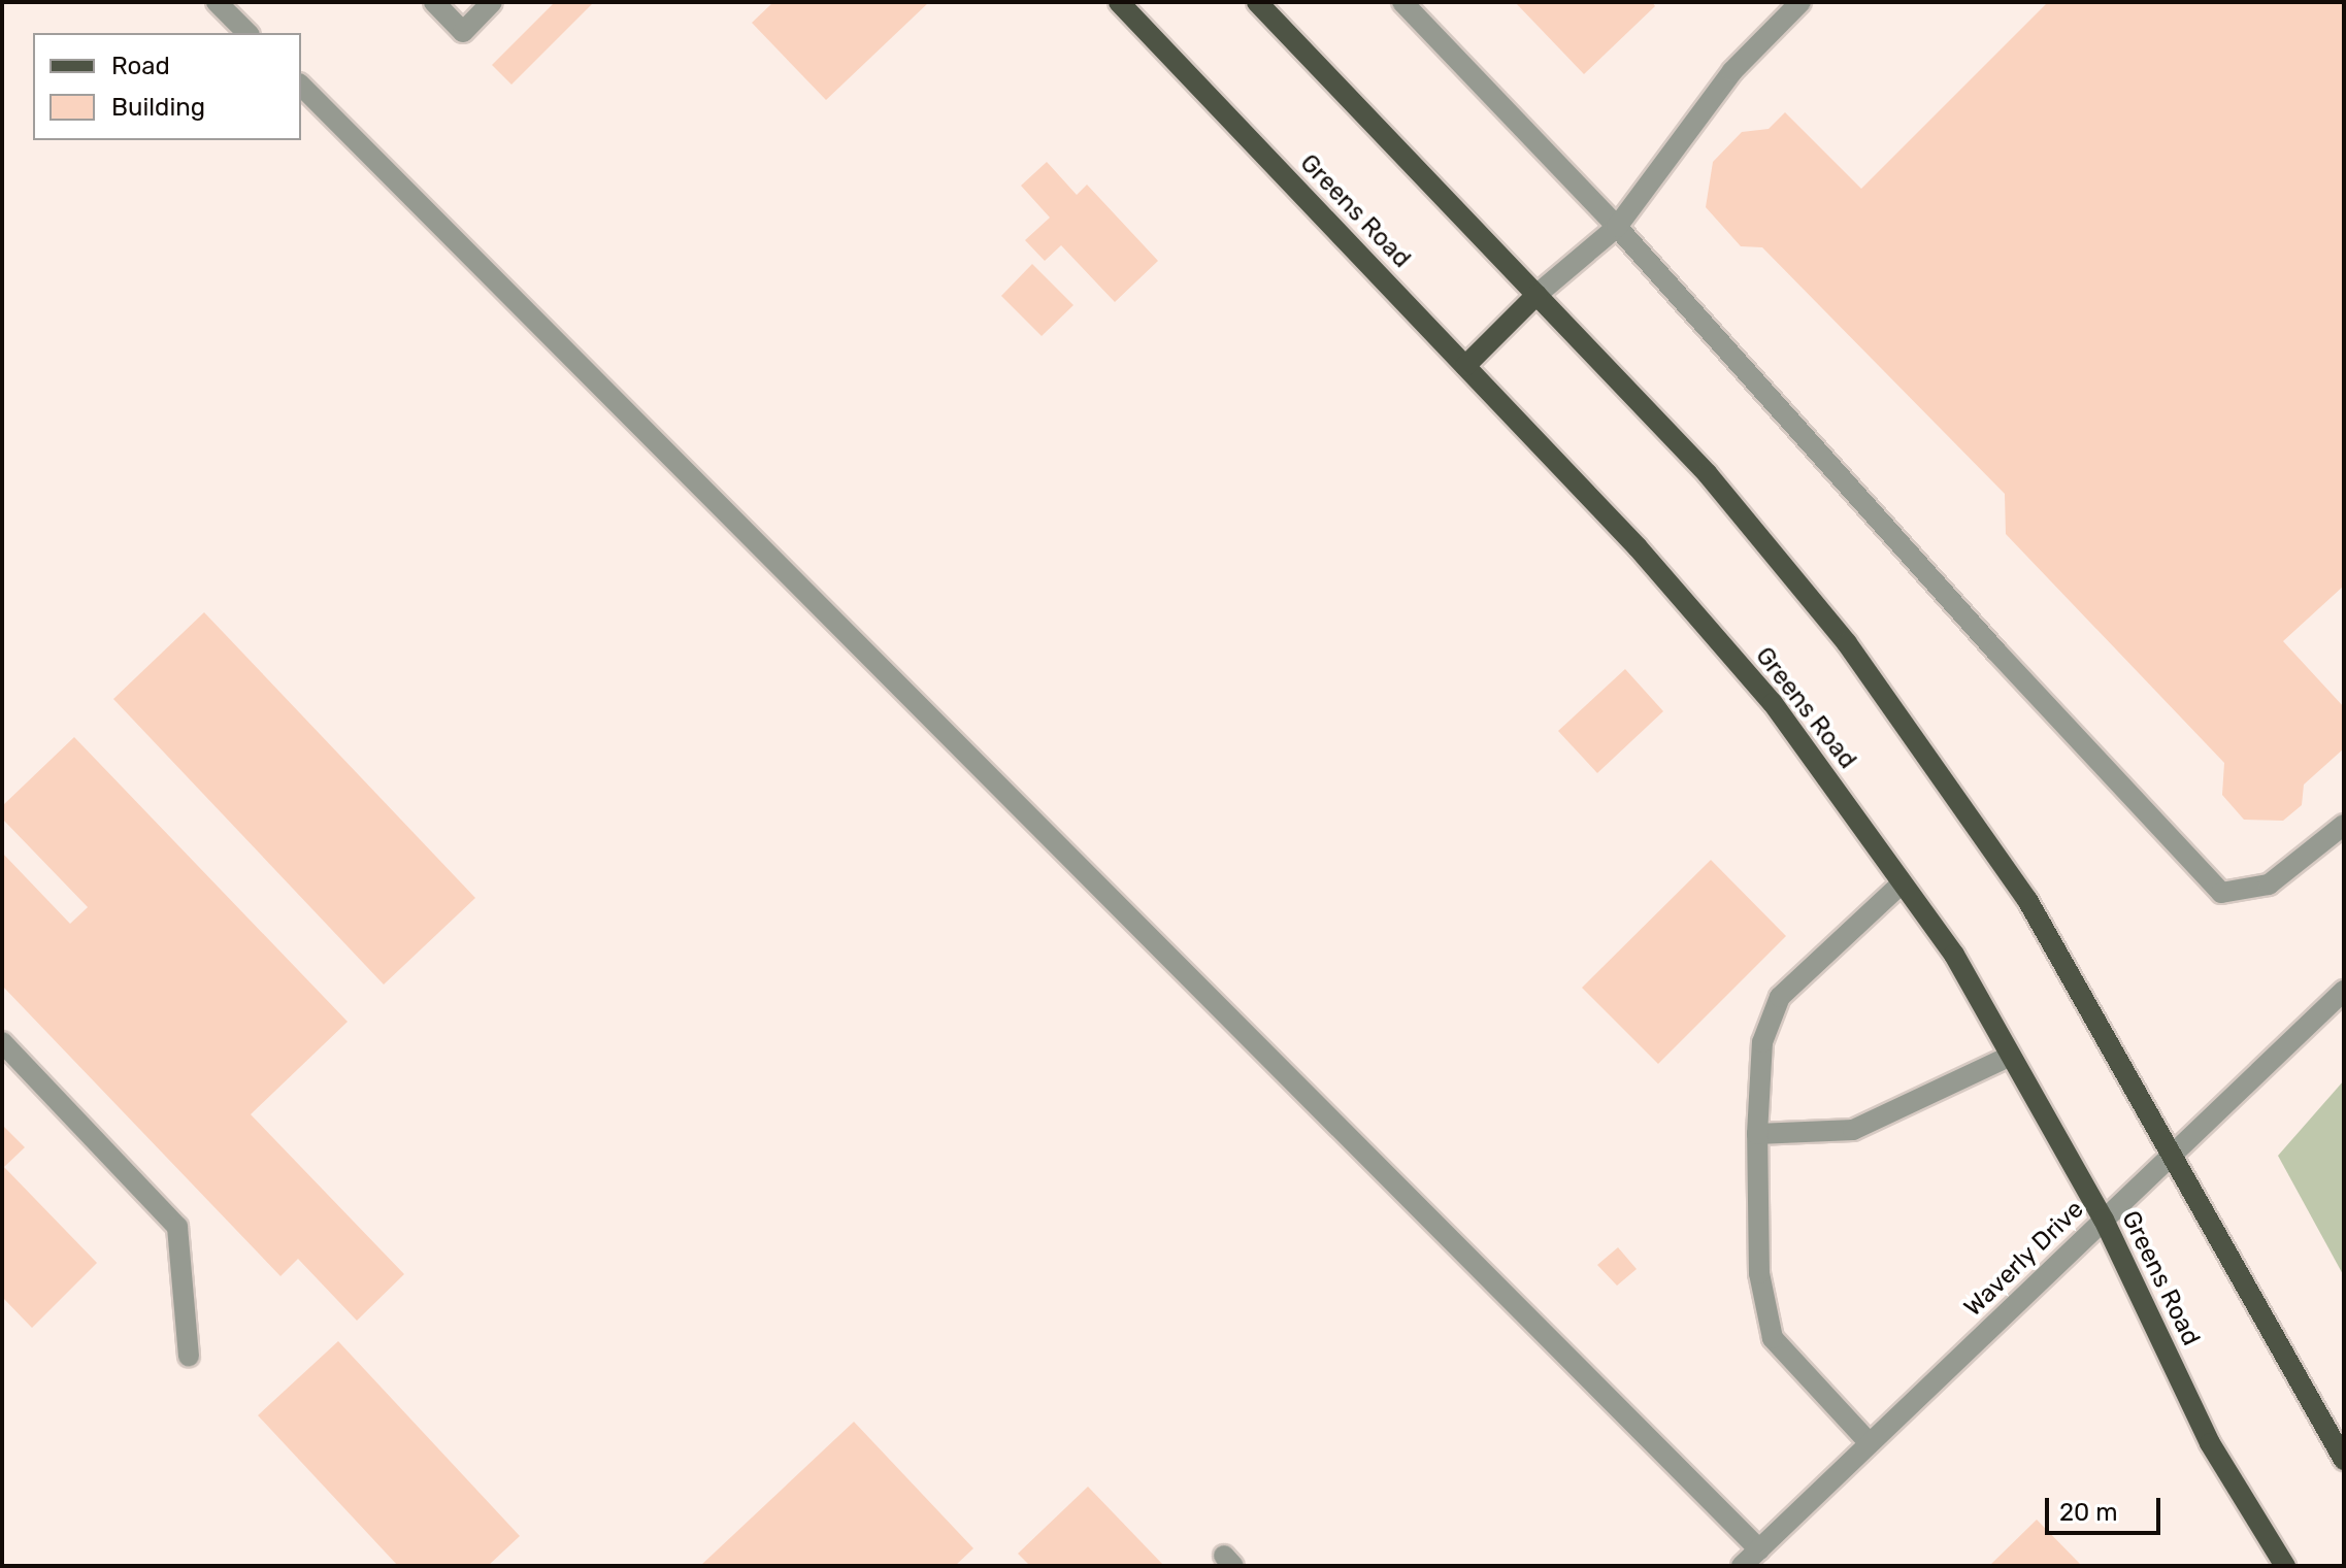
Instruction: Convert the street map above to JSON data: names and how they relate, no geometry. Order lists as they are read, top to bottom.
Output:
{
  "streets": {
    "main road": ["Greens Road"],
    "street": ["Waverly Drive"]
  },
  "crossings": [
    ["Greens Road", "Waverly Drive"]
  ],
  "legend": ["Road", "Building"],
  "scale_bar": "20 m"
}
